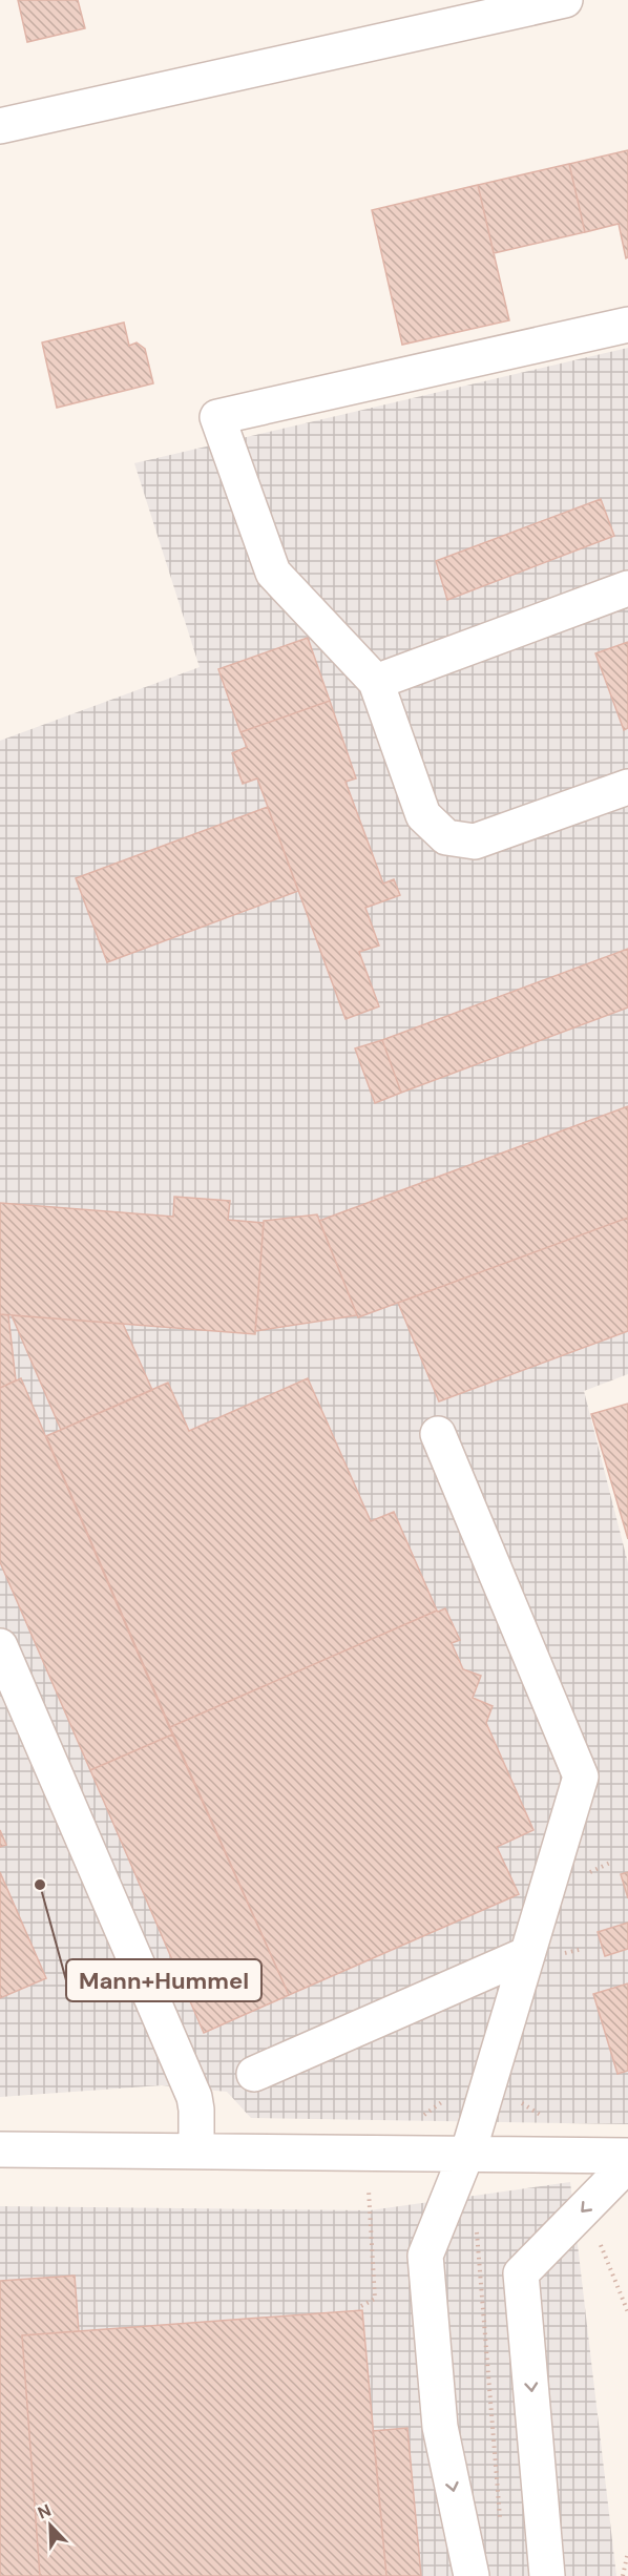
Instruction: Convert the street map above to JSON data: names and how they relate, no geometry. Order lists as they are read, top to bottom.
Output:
{
  "places": ["Mann+Hummel"],
  "north": "top left"
}
